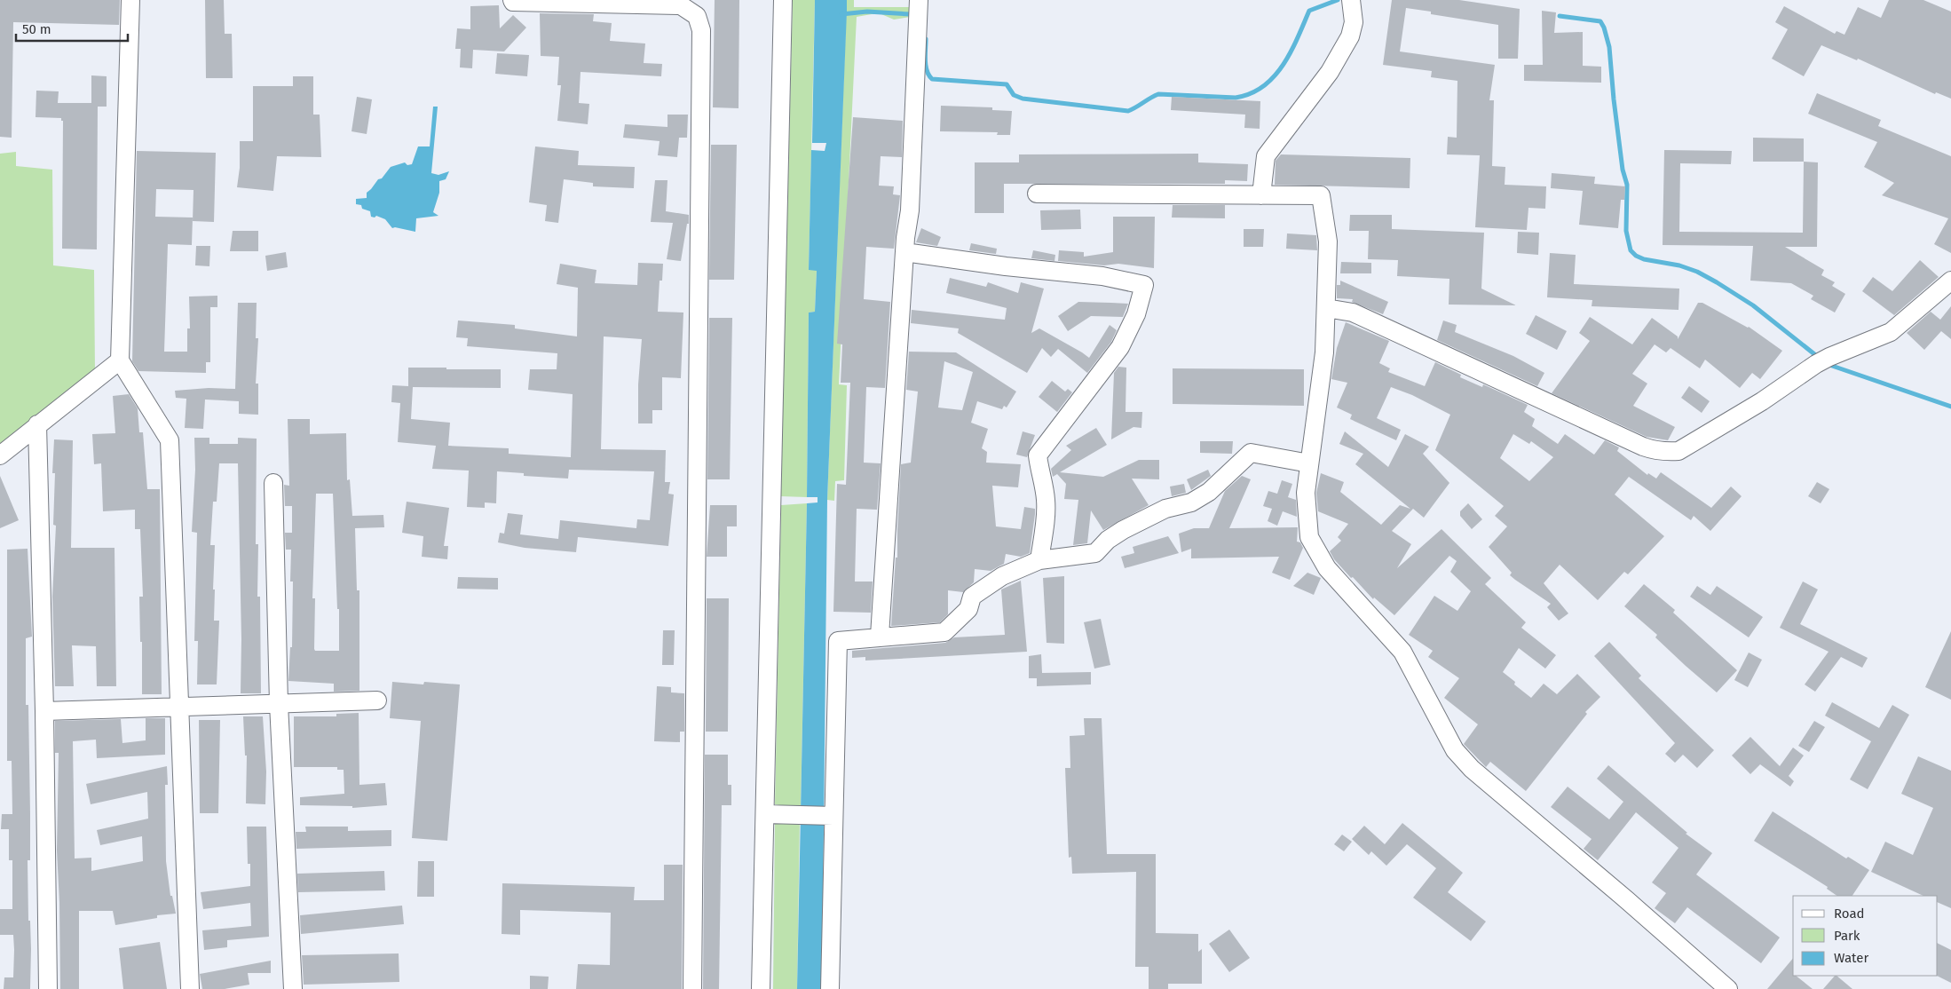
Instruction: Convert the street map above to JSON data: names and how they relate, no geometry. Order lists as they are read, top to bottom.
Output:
{
  "legend": ["Road", "Park", "Water"],
  "scale_bar": "50 m"
}
